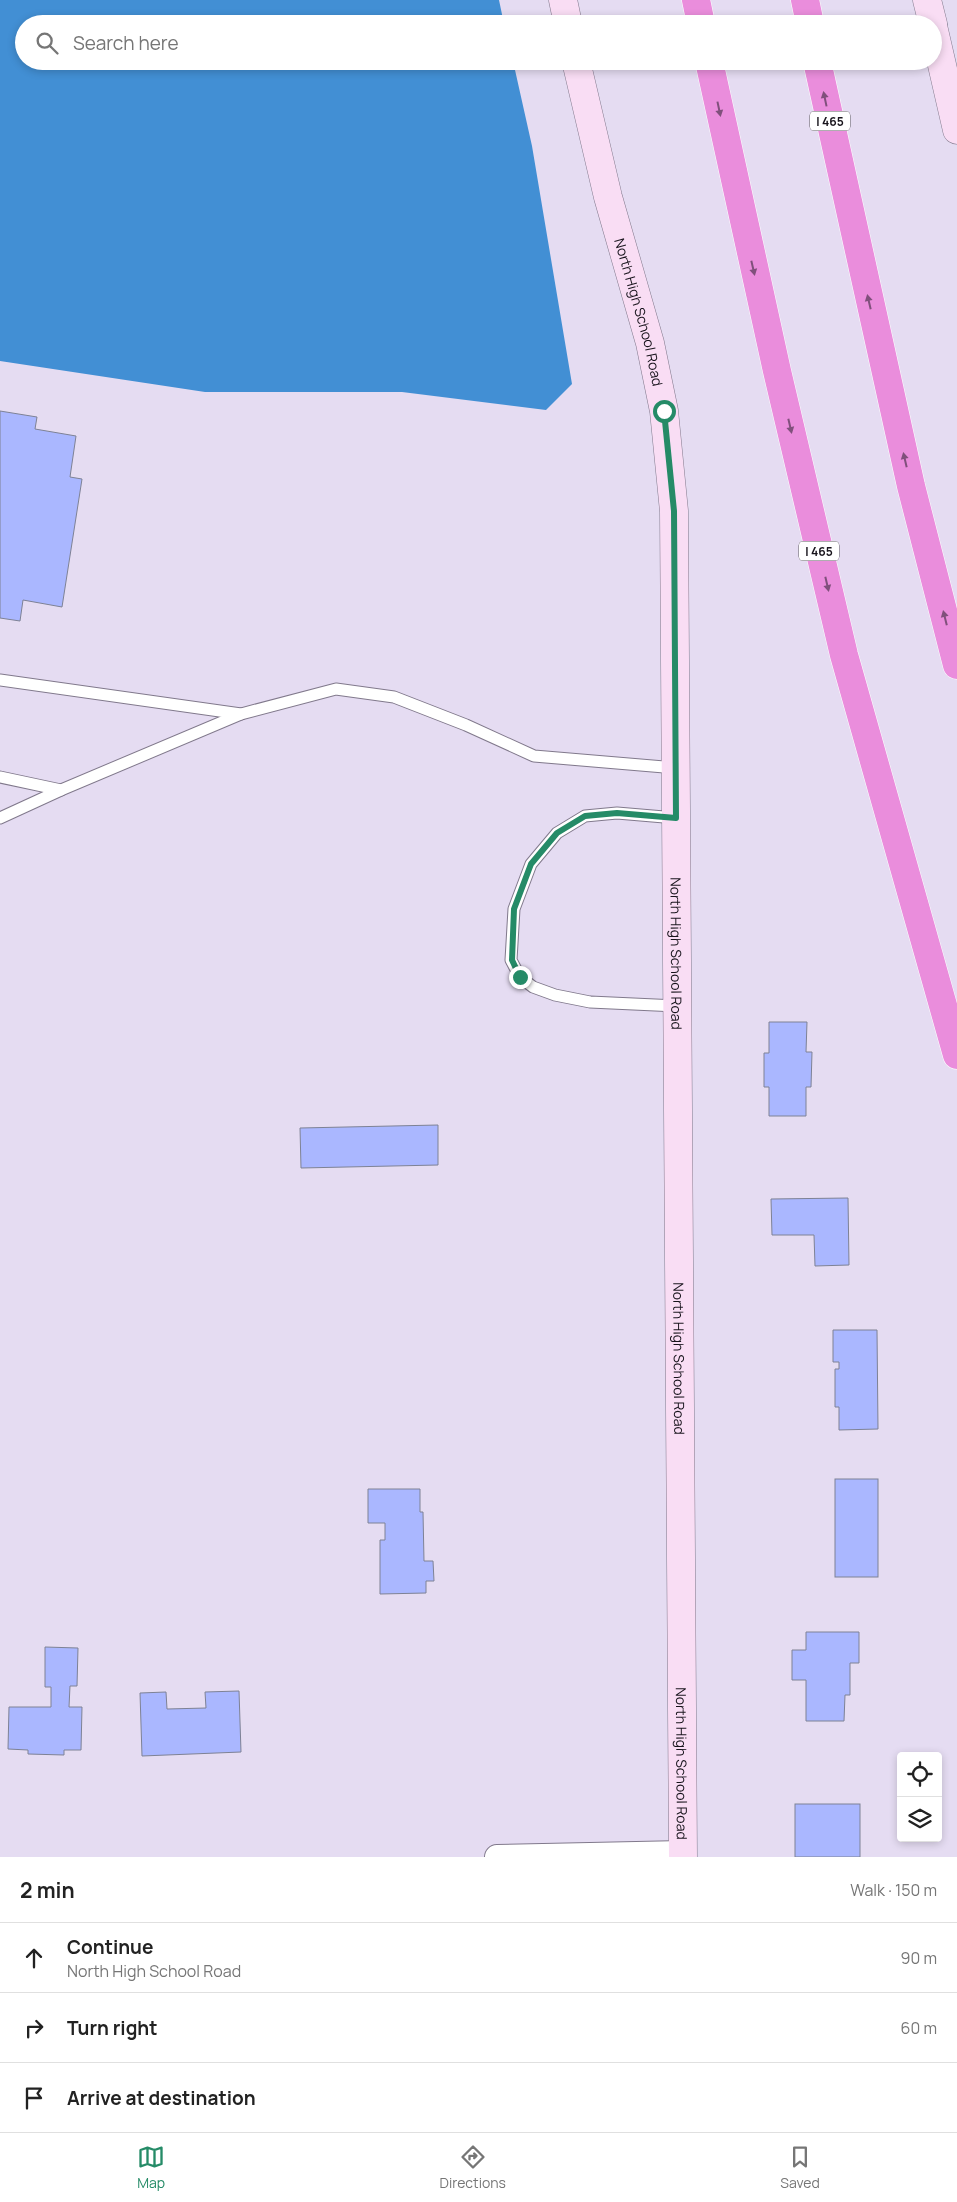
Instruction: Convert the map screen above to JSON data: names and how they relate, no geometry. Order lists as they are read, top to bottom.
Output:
{
  "streets": {
    "highway": ["I 465"],
    "street": ["North High School Road"]
  },
  "page": {
    "search": "Search here",
    "heading": ["2 min", "Walk · 150 m"],
    "list": [
      ["Continue", "North High School Road", "90 m"],
      ["Turn right", "60 m"],
      "Arrive at destination"
    ],
    "nav": ["Map", "Directions", "Saved"]
  }
}
